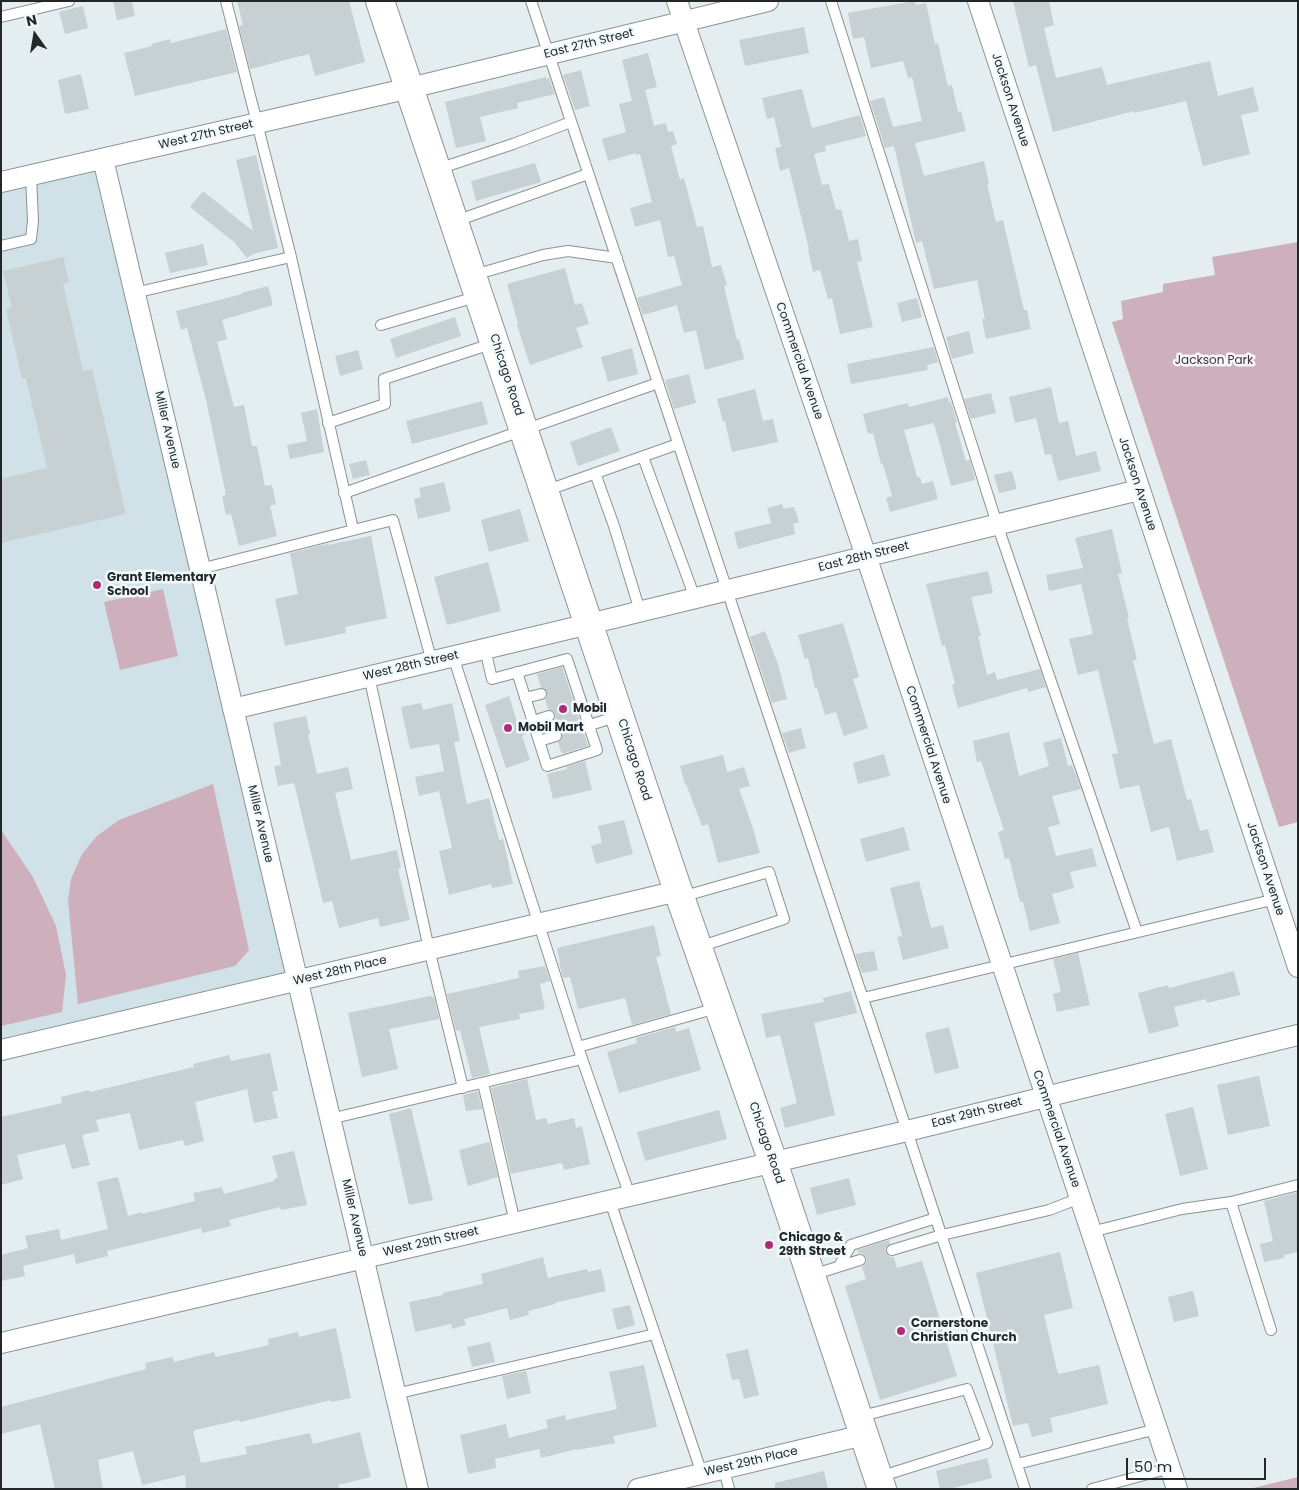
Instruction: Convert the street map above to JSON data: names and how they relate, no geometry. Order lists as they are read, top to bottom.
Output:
{
  "streets": {
    "main road": ["Chicago Road"],
    "street": [
      "East 27th Street",
      "Jackson Avenue",
      "West 27th Street",
      "Commercial Avenue",
      "Miller Avenue",
      "East 28th Street",
      "West 28th Street",
      "West 28th Place",
      "East 29th Street",
      "West 29th Street",
      "West 29th Place"
    ]
  },
  "crossings": [
    ["East 27th Street", "West 27th Street"],
    ["East 27th Street", "Commercial Avenue"],
    ["East 27th Street", "Chicago Road"],
    ["Jackson Avenue", "East 28th Street"],
    ["West 27th Street", "Chicago Road"],
    ["West 27th Street", "Miller Avenue"],
    ["Commercial Avenue", "East 28th Street"],
    ["Commercial Avenue", "East 29th Street"],
    ["Chicago Road", "East 28th Street"],
    ["Chicago Road", "West 28th Street"],
    ["Chicago Road", "West 28th Place"],
    ["Chicago Road", "East 29th Street"],
    ["Chicago Road", "West 29th Street"],
    ["Chicago Road", "West 29th Place"],
    ["Miller Avenue", "West 28th Street"],
    ["Miller Avenue", "West 28th Place"],
    ["Miller Avenue", "West 29th Street"],
    ["East 28th Street", "West 28th Street"],
    ["East 29th Street", "West 29th Street"]
  ],
  "parks": ["Jackson Park"],
  "places": [
    "Grant Elementary School",
    "Mobil",
    "Mobil Mart",
    "Chicago & 29th Street",
    "Cornerstone Christian Church"
  ],
  "scale_bar": "50 m",
  "north": "top"
}
